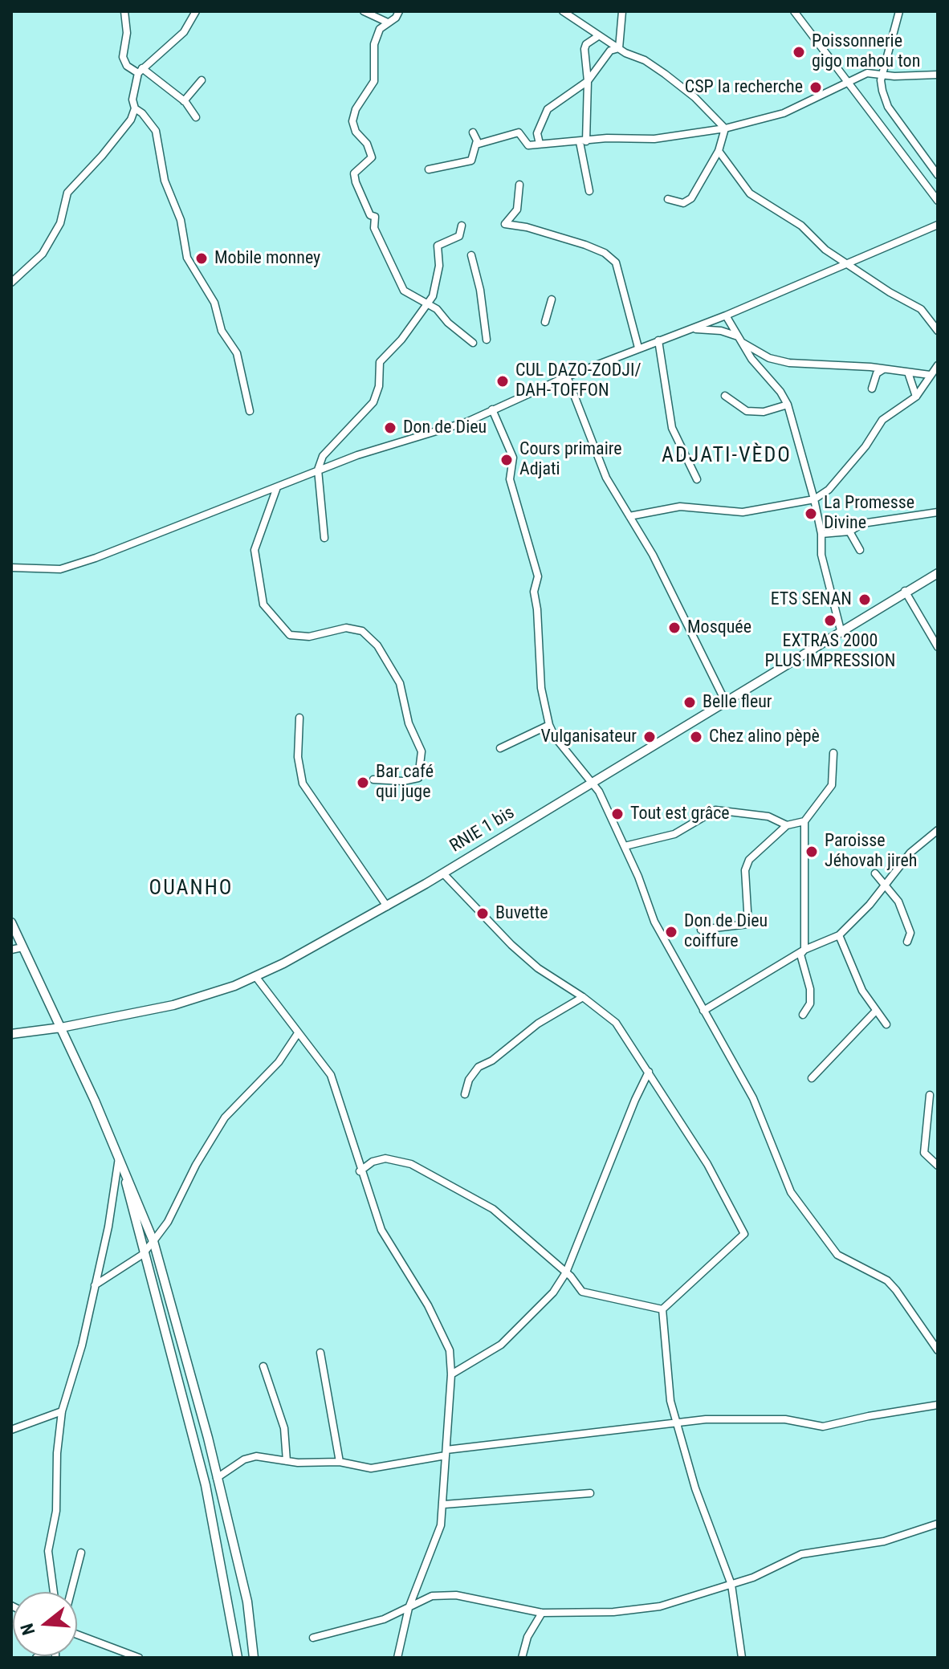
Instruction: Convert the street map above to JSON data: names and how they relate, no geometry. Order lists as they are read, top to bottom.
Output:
{
  "streets": {
    "main road": ["RNIE 1 bis"]
  },
  "districts": ["ADJATI-VÈDO", "OUANHO"],
  "places": [
    "Poissonnerie gigo mahou ton",
    "CSP la recherche",
    "Mobile monney",
    "CUL DAZO-ZODJI/ DAH-TOFFON",
    "Don de Dieu",
    "Cours primaire Adjati",
    "La Promesse Divine",
    "ETS SENAN",
    "EXTRAS 2000 PLUS IMPRESSION",
    "Mosquée",
    "Belle fleur",
    "Vulganisateur",
    "Chez alino pèpè",
    "Bar café qui juge",
    "Tout est grâce",
    "Paroisse Jéhovah jireh",
    "Buvette",
    "Don de Dieu coiffure"
  ],
  "north": "left"
}
